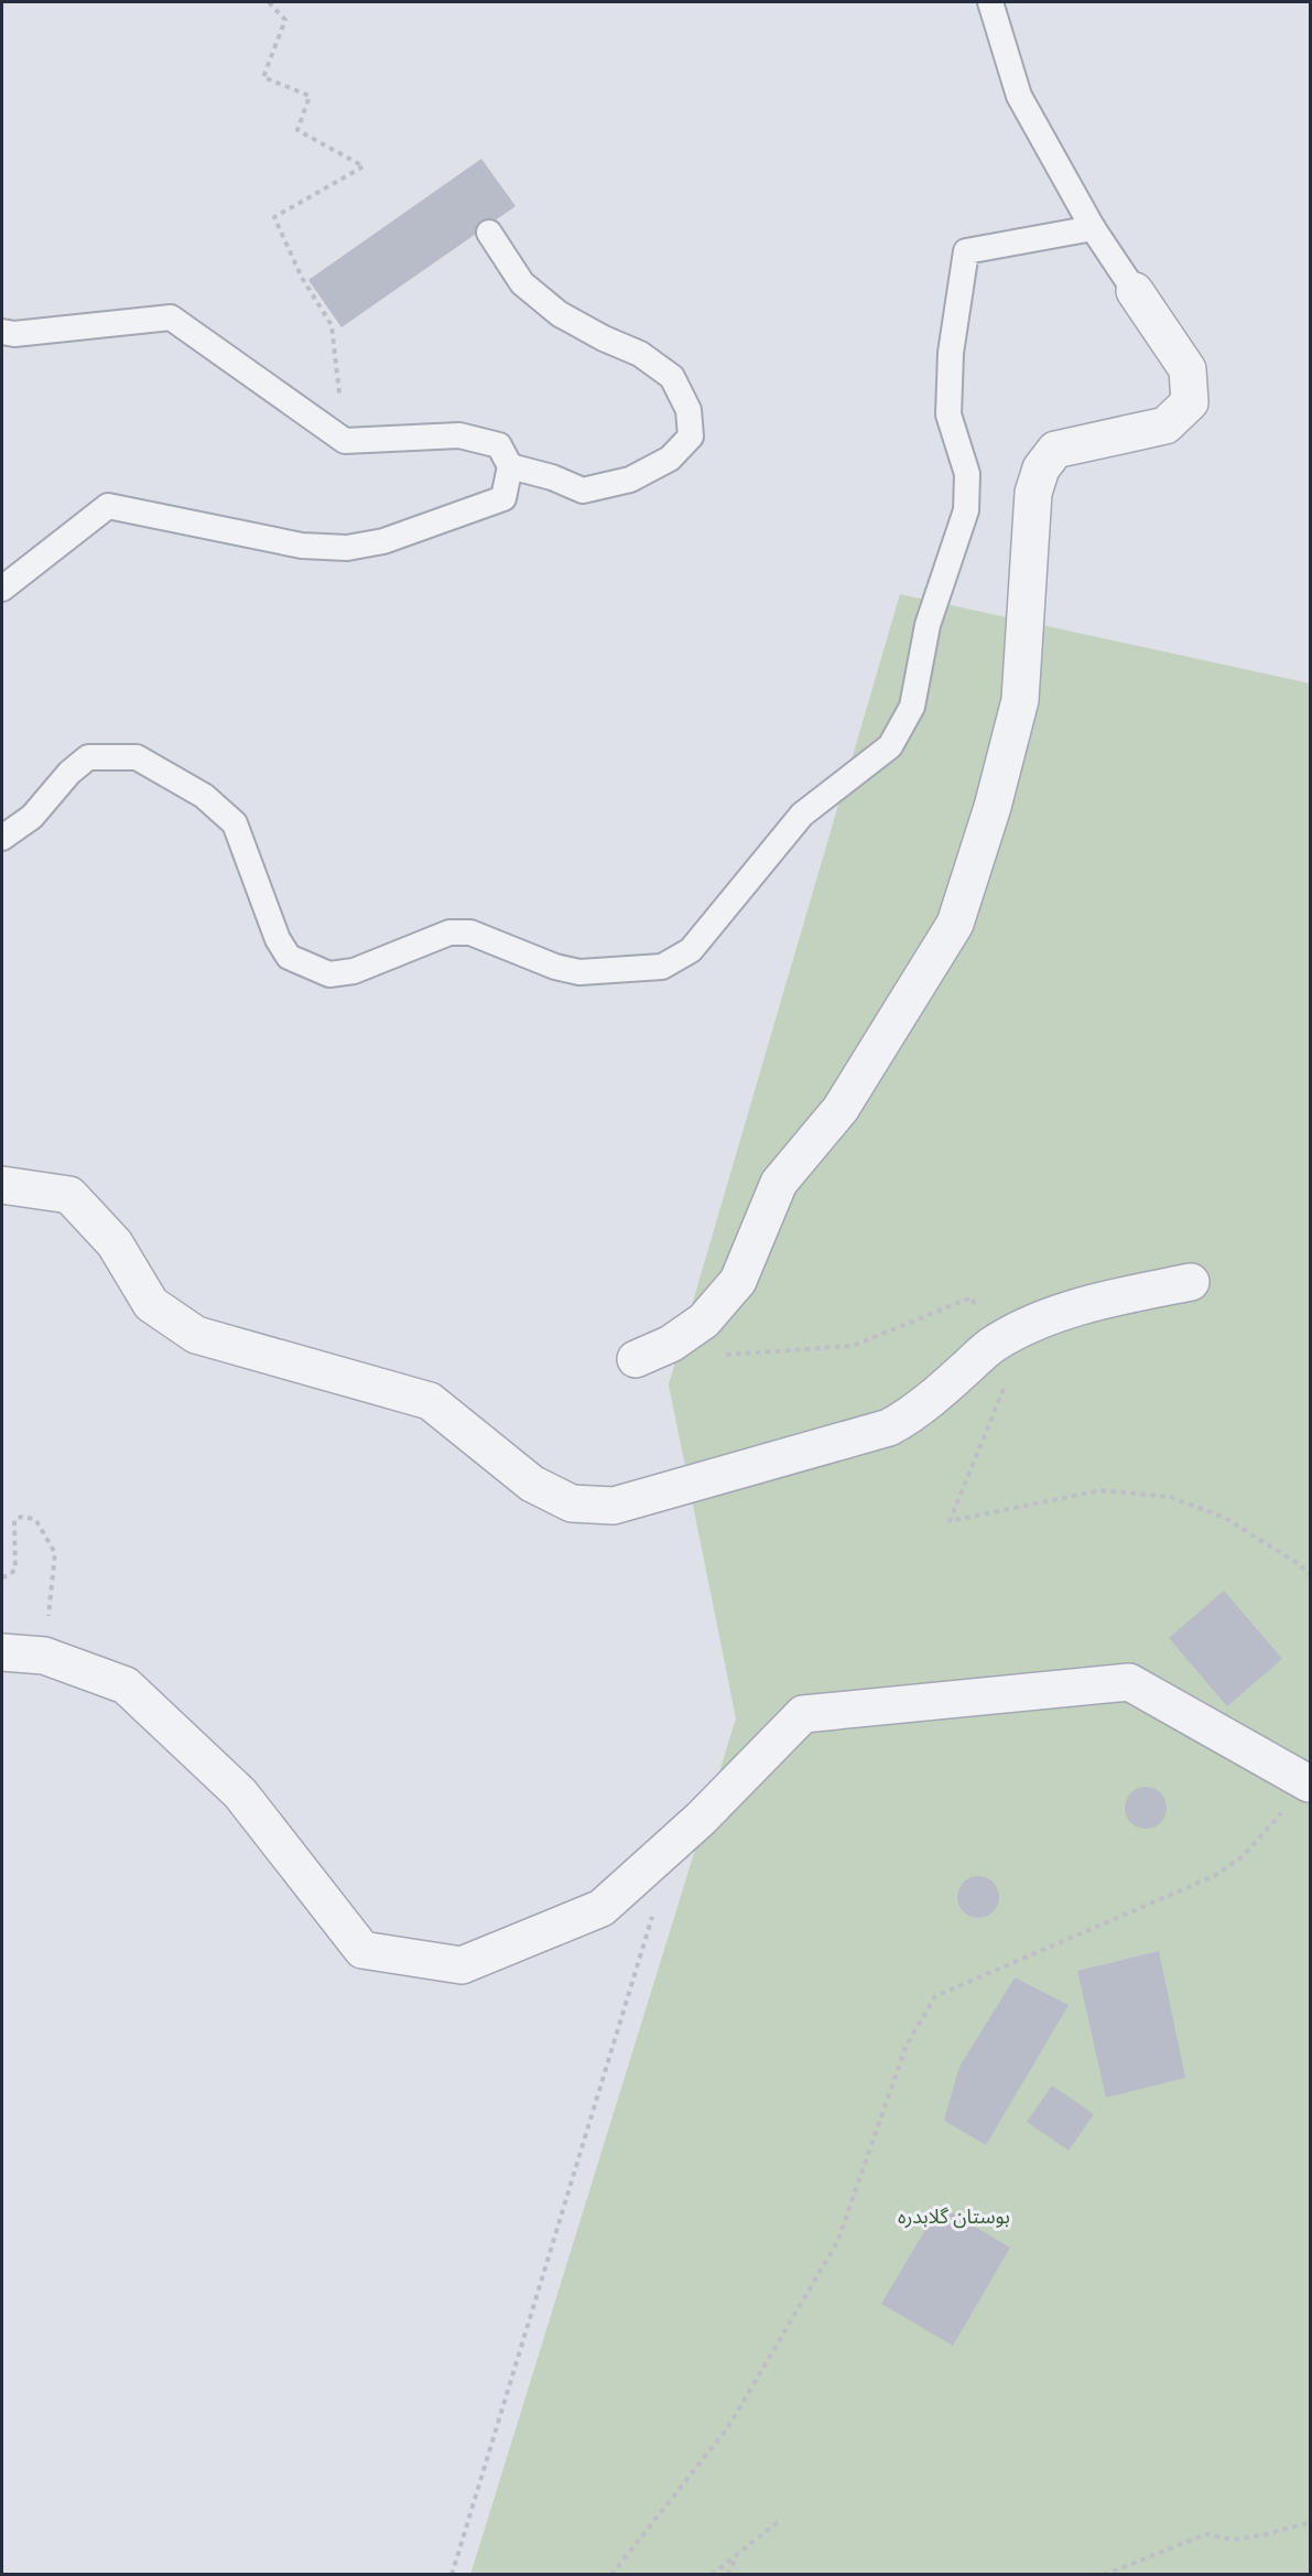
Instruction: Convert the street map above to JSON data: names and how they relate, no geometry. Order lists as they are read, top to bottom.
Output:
{
  "parks": ["بوستان گلابدره"]
}
